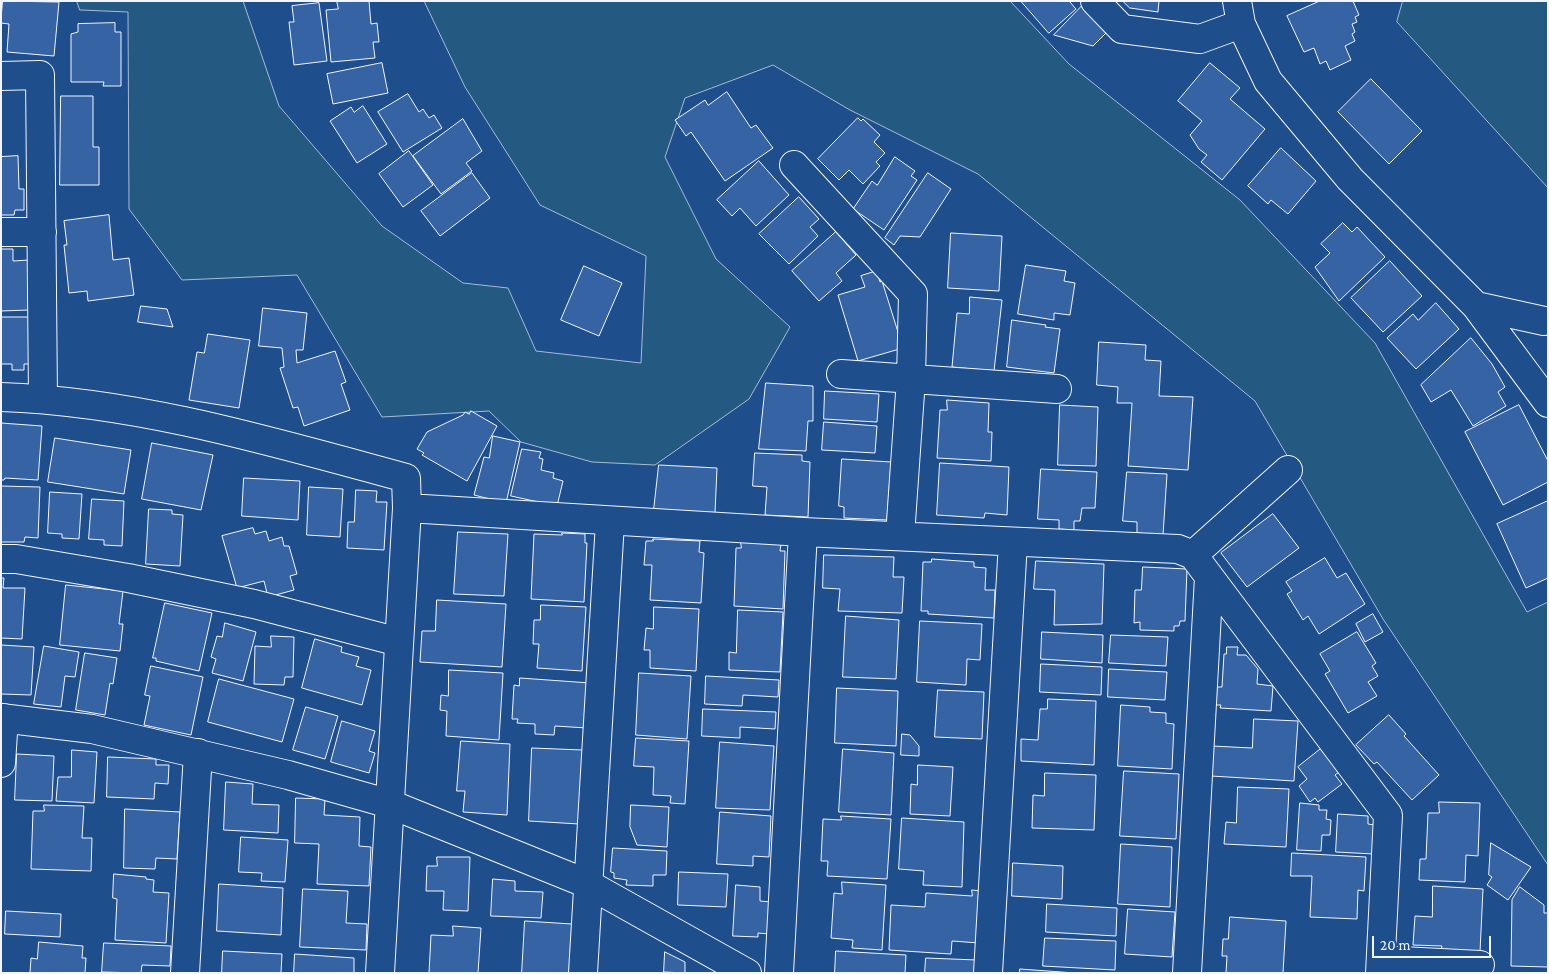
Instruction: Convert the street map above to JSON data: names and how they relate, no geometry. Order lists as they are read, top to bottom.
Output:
{
  "scale_bar": "20 m"
}
